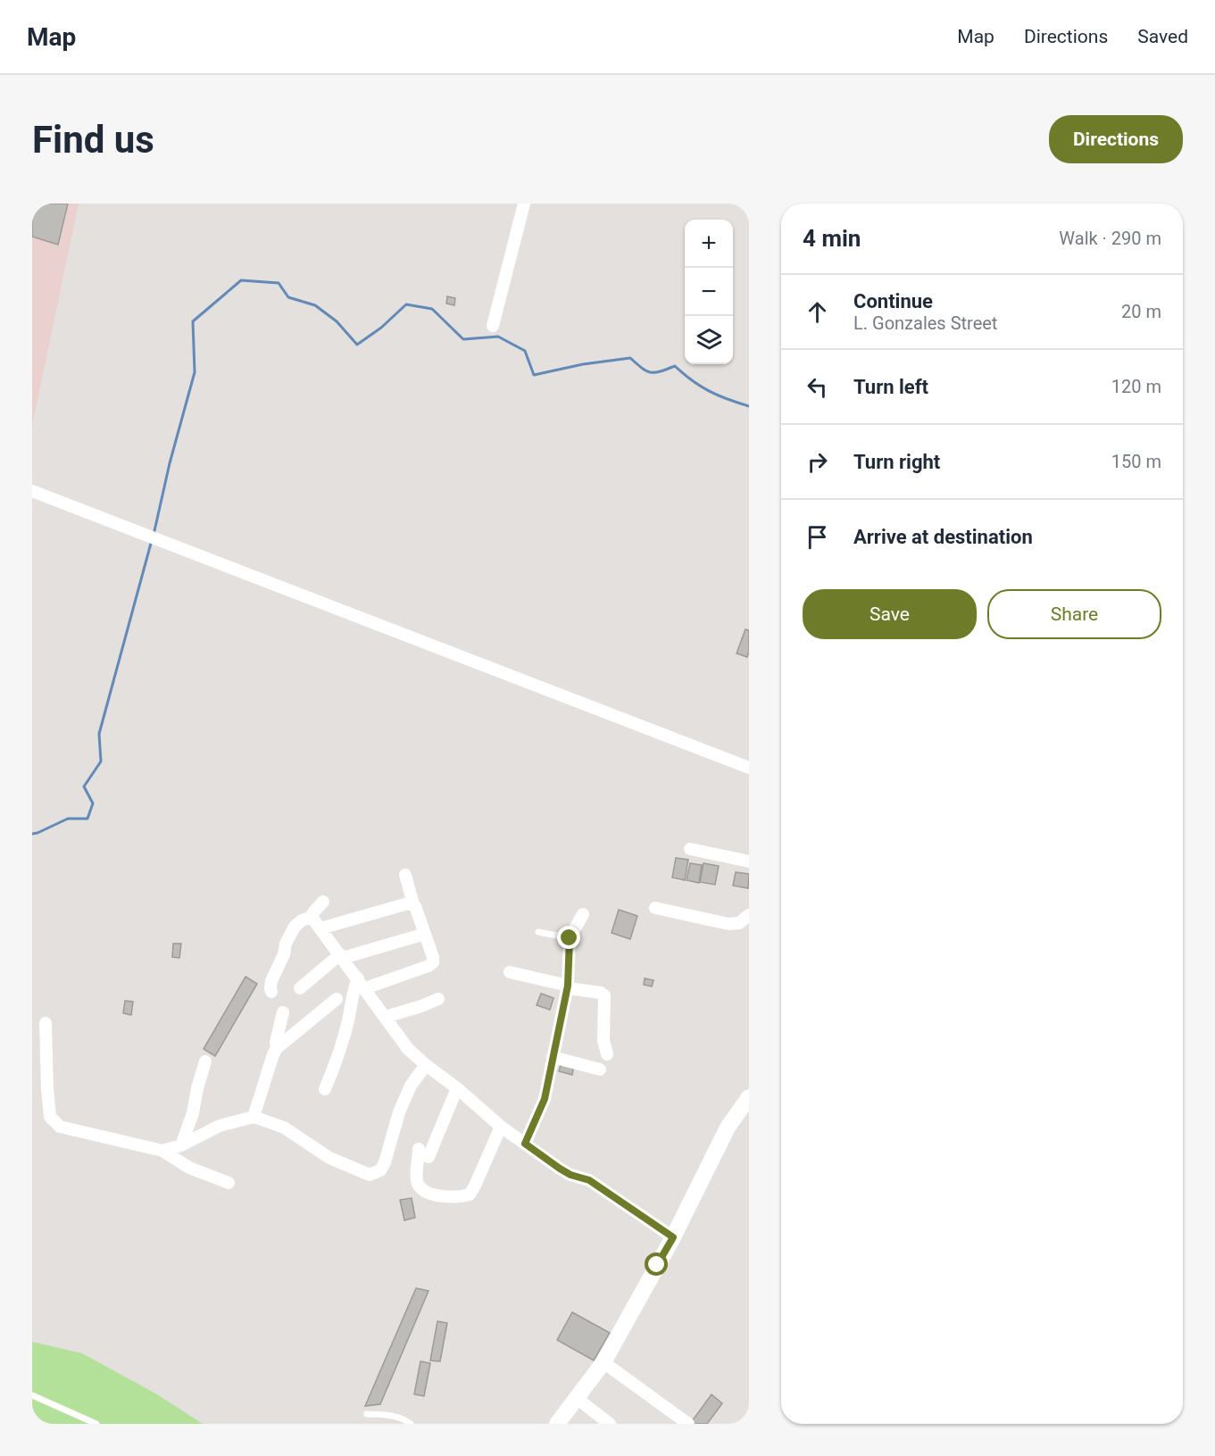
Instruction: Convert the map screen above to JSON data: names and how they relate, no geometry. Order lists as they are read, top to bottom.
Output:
{
  "page": {
    "header": "Map",
    "nav": ["Map", "Directions", "Saved"],
    "buttons": [
      "Directions",
      ["Save", "Share"]
    ],
    "title": "Find us",
    "heading": ["4 min", "Walk · 290 m"],
    "map_buttons": ["+", "−"],
    "list": [
      ["Continue", "L. Gonzales Street", "20 m"],
      ["Turn left", "120 m"],
      ["Turn right", "150 m"],
      "Arrive at destination"
    ]
  }
}
